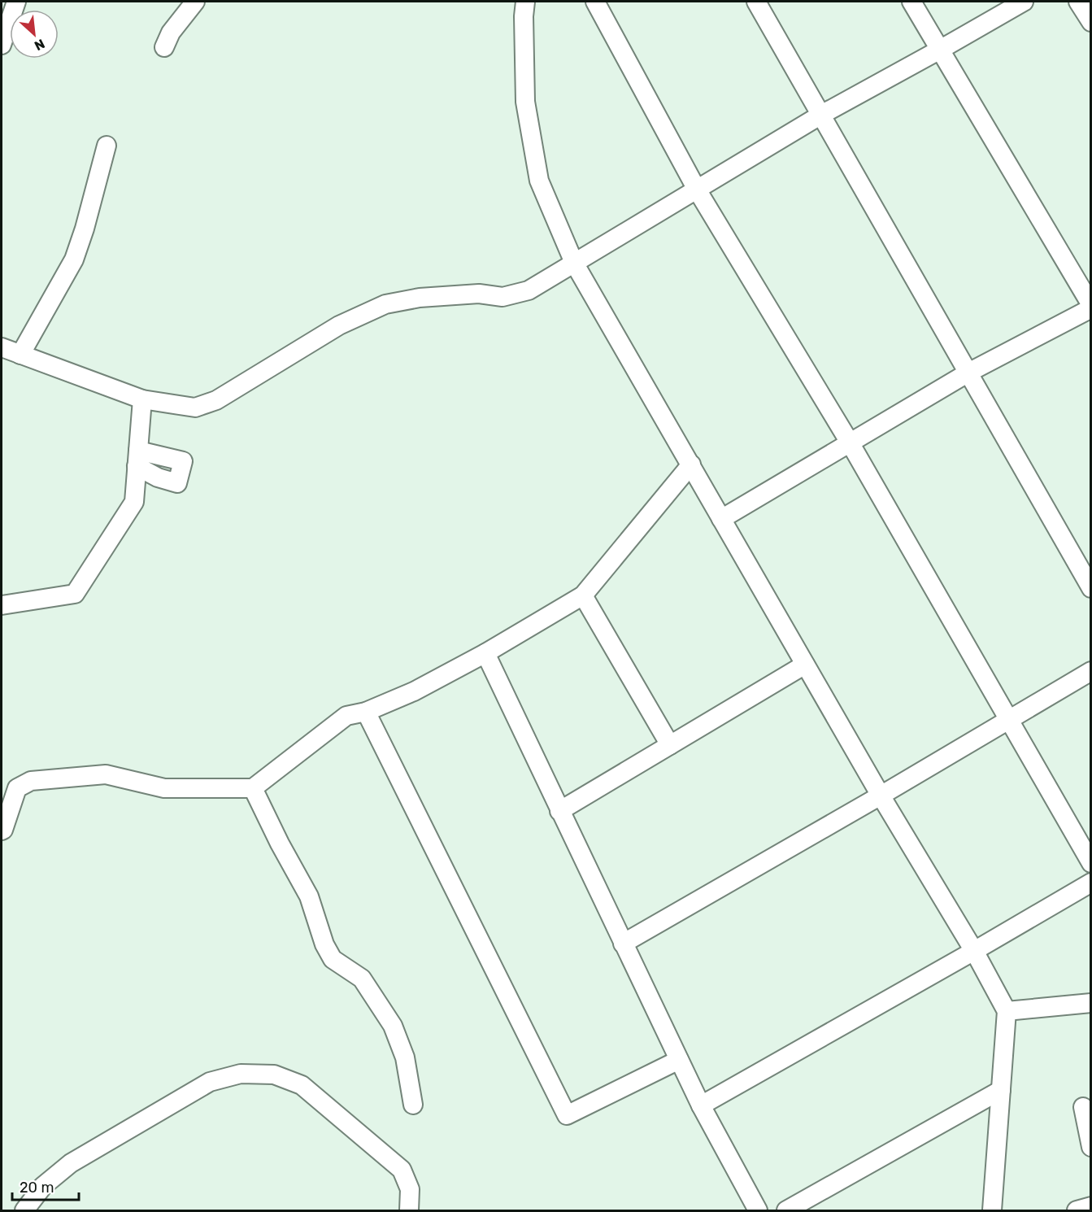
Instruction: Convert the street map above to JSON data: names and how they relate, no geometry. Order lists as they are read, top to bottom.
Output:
{
  "scale_bar": "20 m",
  "north": "bottom right"
}
